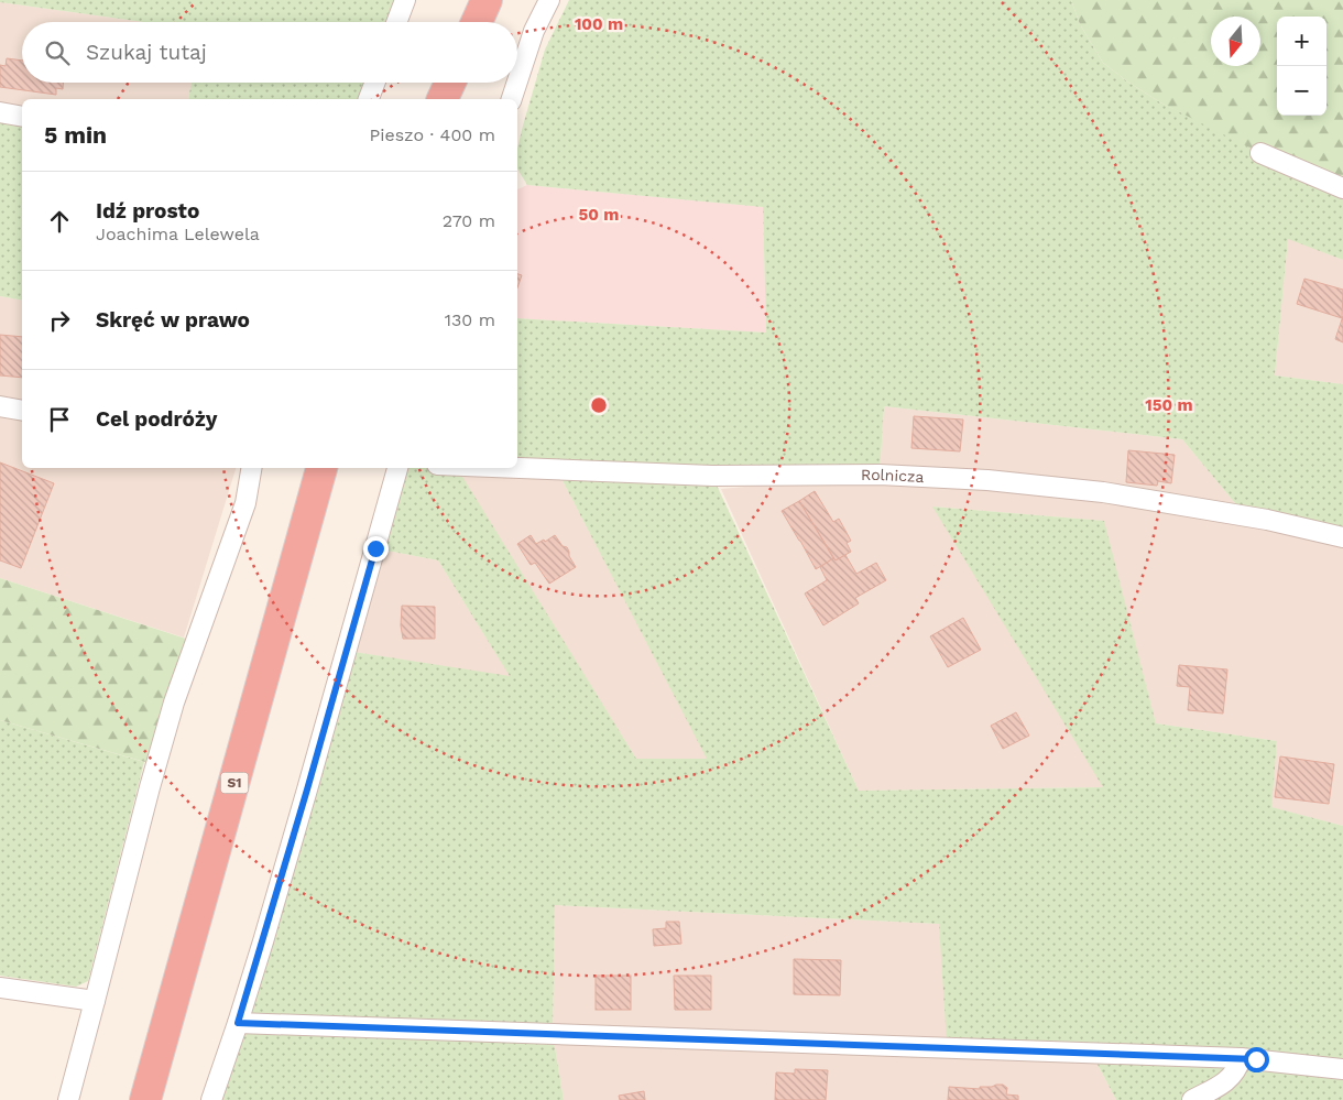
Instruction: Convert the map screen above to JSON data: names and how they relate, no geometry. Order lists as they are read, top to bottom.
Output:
{
  "streets": {
    "highway": ["S1"],
    "street": ["Rolnicza"]
  },
  "north": "bottom",
  "page": {
    "map_buttons": ["+", "−"],
    "search": "Szukaj tutaj",
    "heading": ["5 min", "Pieszo · 400 m"],
    "list": [
      ["Idź prosto", "Joachima Lelewela", "270 m"],
      ["Skręć w prawo", "130 m"],
      "Cel podróży"
    ]
  },
  "rings": ["100 m", "50 m", "150 m"]
}
